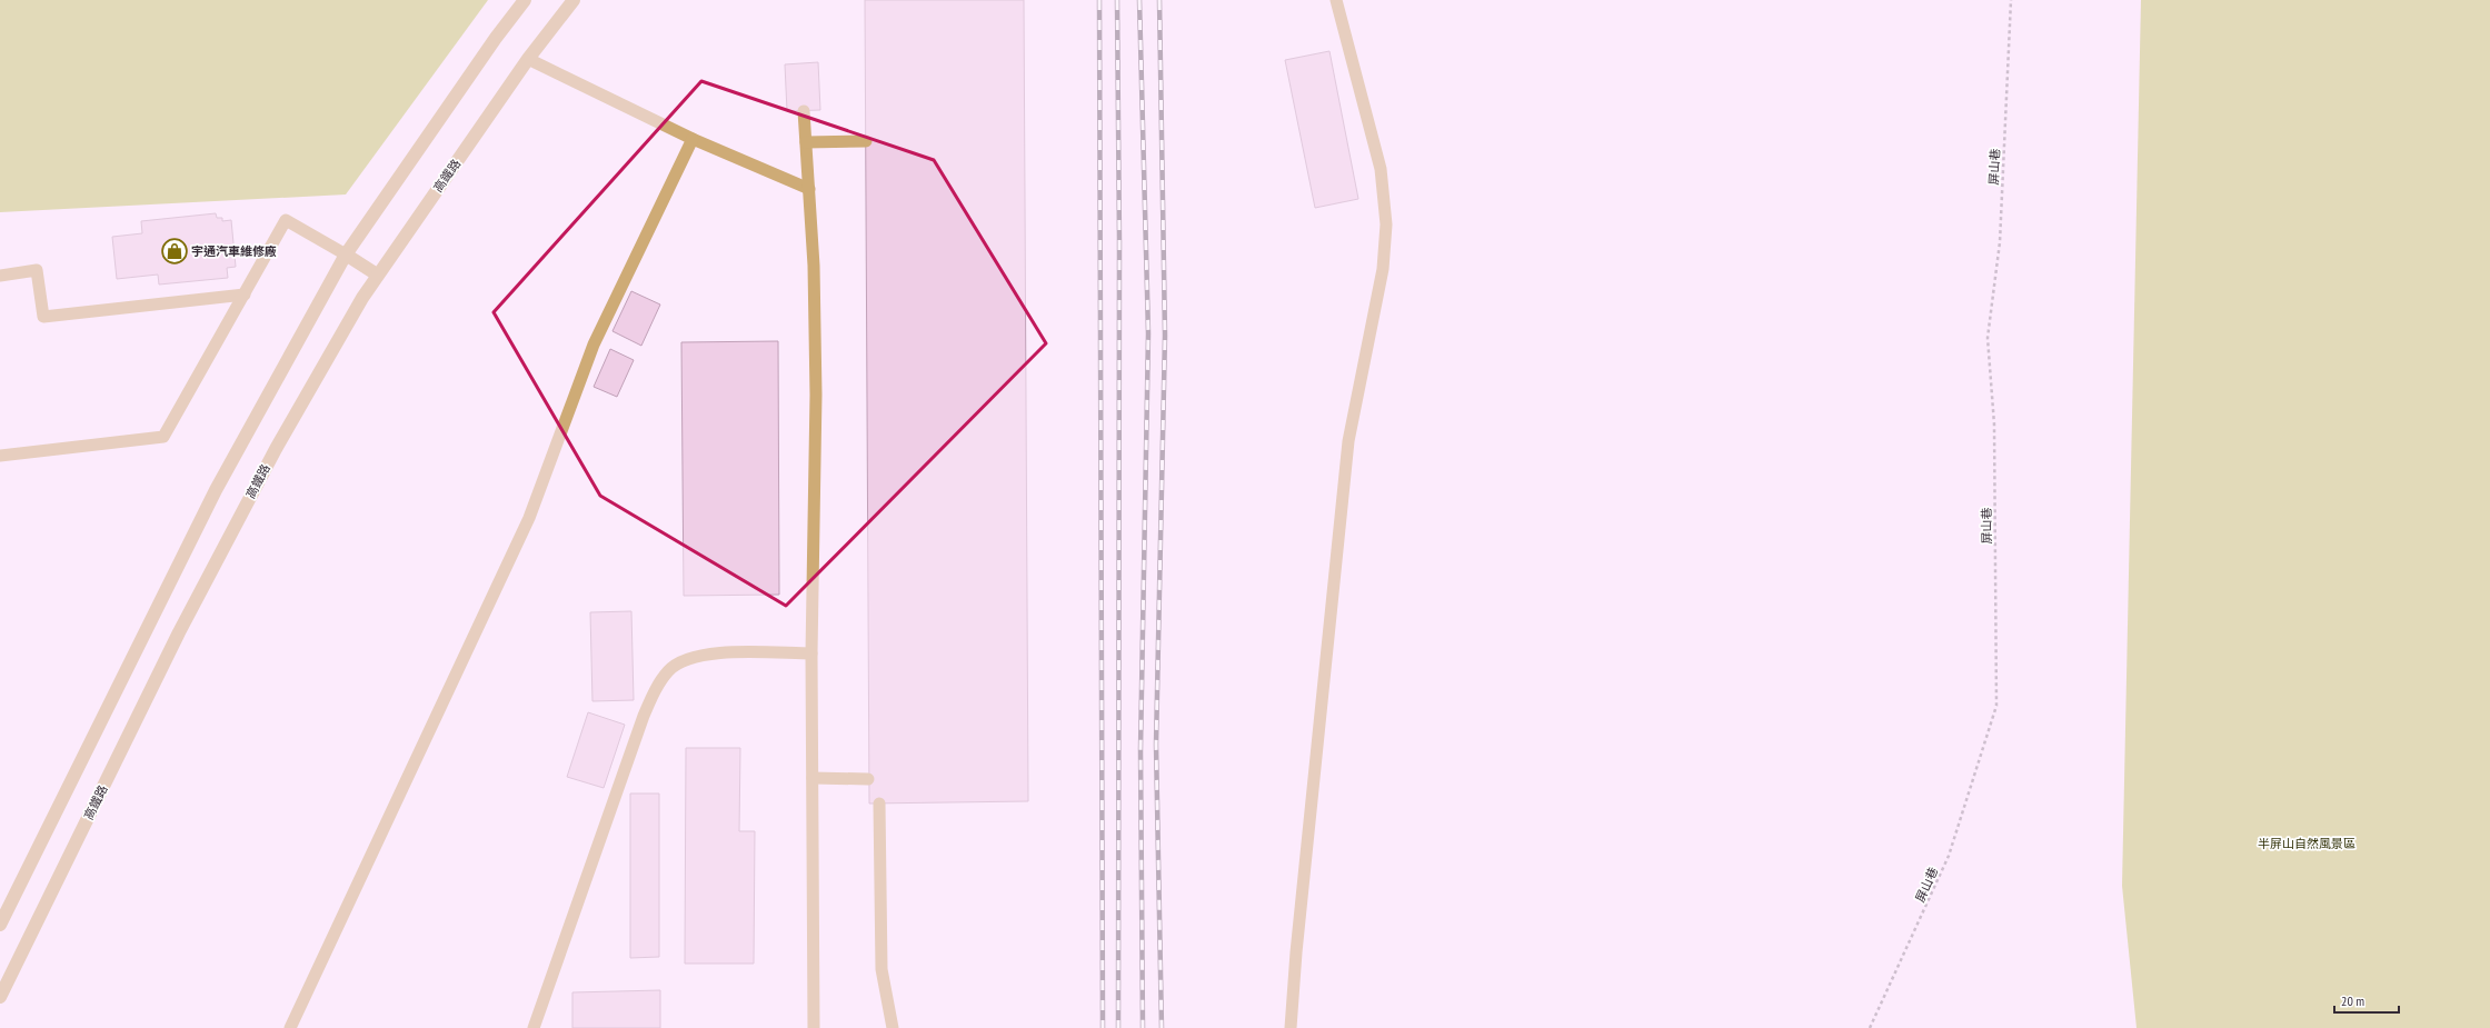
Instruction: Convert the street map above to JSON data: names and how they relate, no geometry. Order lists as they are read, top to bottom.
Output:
{
  "streets": {
    "street": ["高鐵路"],
    "path": ["屏山巷"]
  },
  "parks": ["半屏山自然風景區"],
  "places": {
    "shop": ["宇通汽車維修廠"]
  },
  "scale_bar": "20 m"
}
